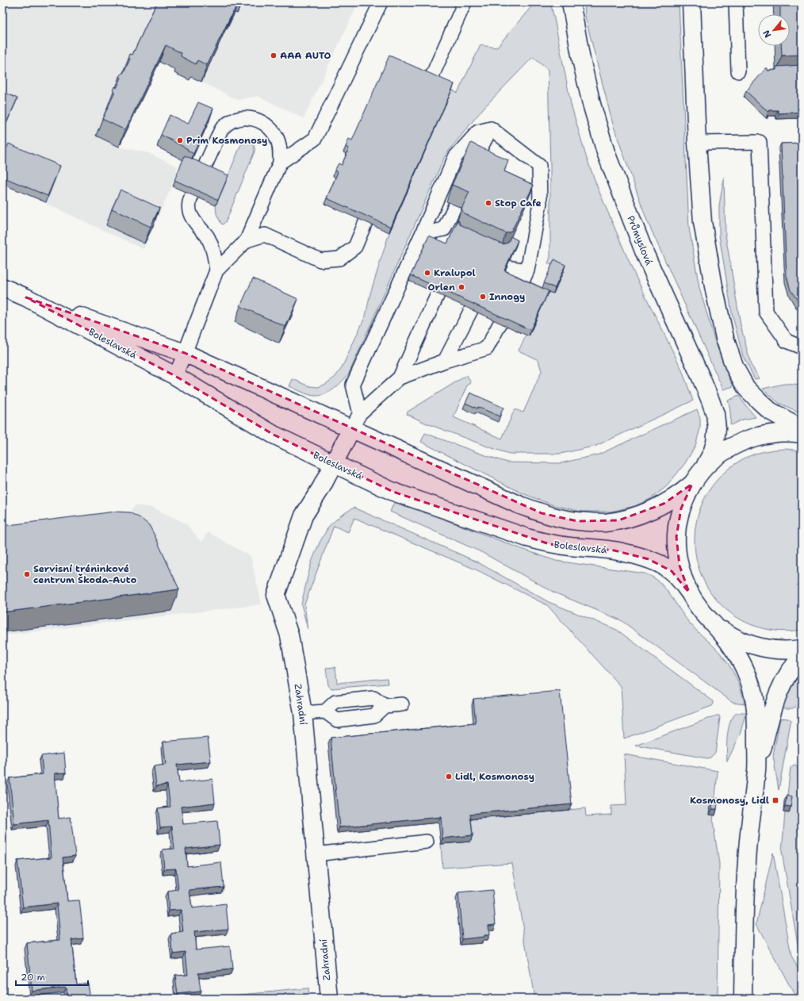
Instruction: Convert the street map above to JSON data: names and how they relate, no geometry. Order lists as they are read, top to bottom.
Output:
{
  "streets": {
    "street": ["Průmyslová", "Boleslavská", "Zahradní"]
  },
  "crossings": [
    ["Průmyslová", "Boleslavská"],
    ["Boleslavská", "Zahradní"]
  ],
  "places": {
    "other": [
      "AAA AUTO",
      "Prim Kosmonosy",
      "Stop Cafe",
      "Kralupol",
      "Orlen",
      "Innogy",
      "Servisní tréninkové centrum Škoda-Auto",
      "Lidl, Kosmonosy"
    ],
    "transit": ["Kosmonosy, Lidl"]
  },
  "scale_bar": "20 m",
  "north": "bottom left"
}
